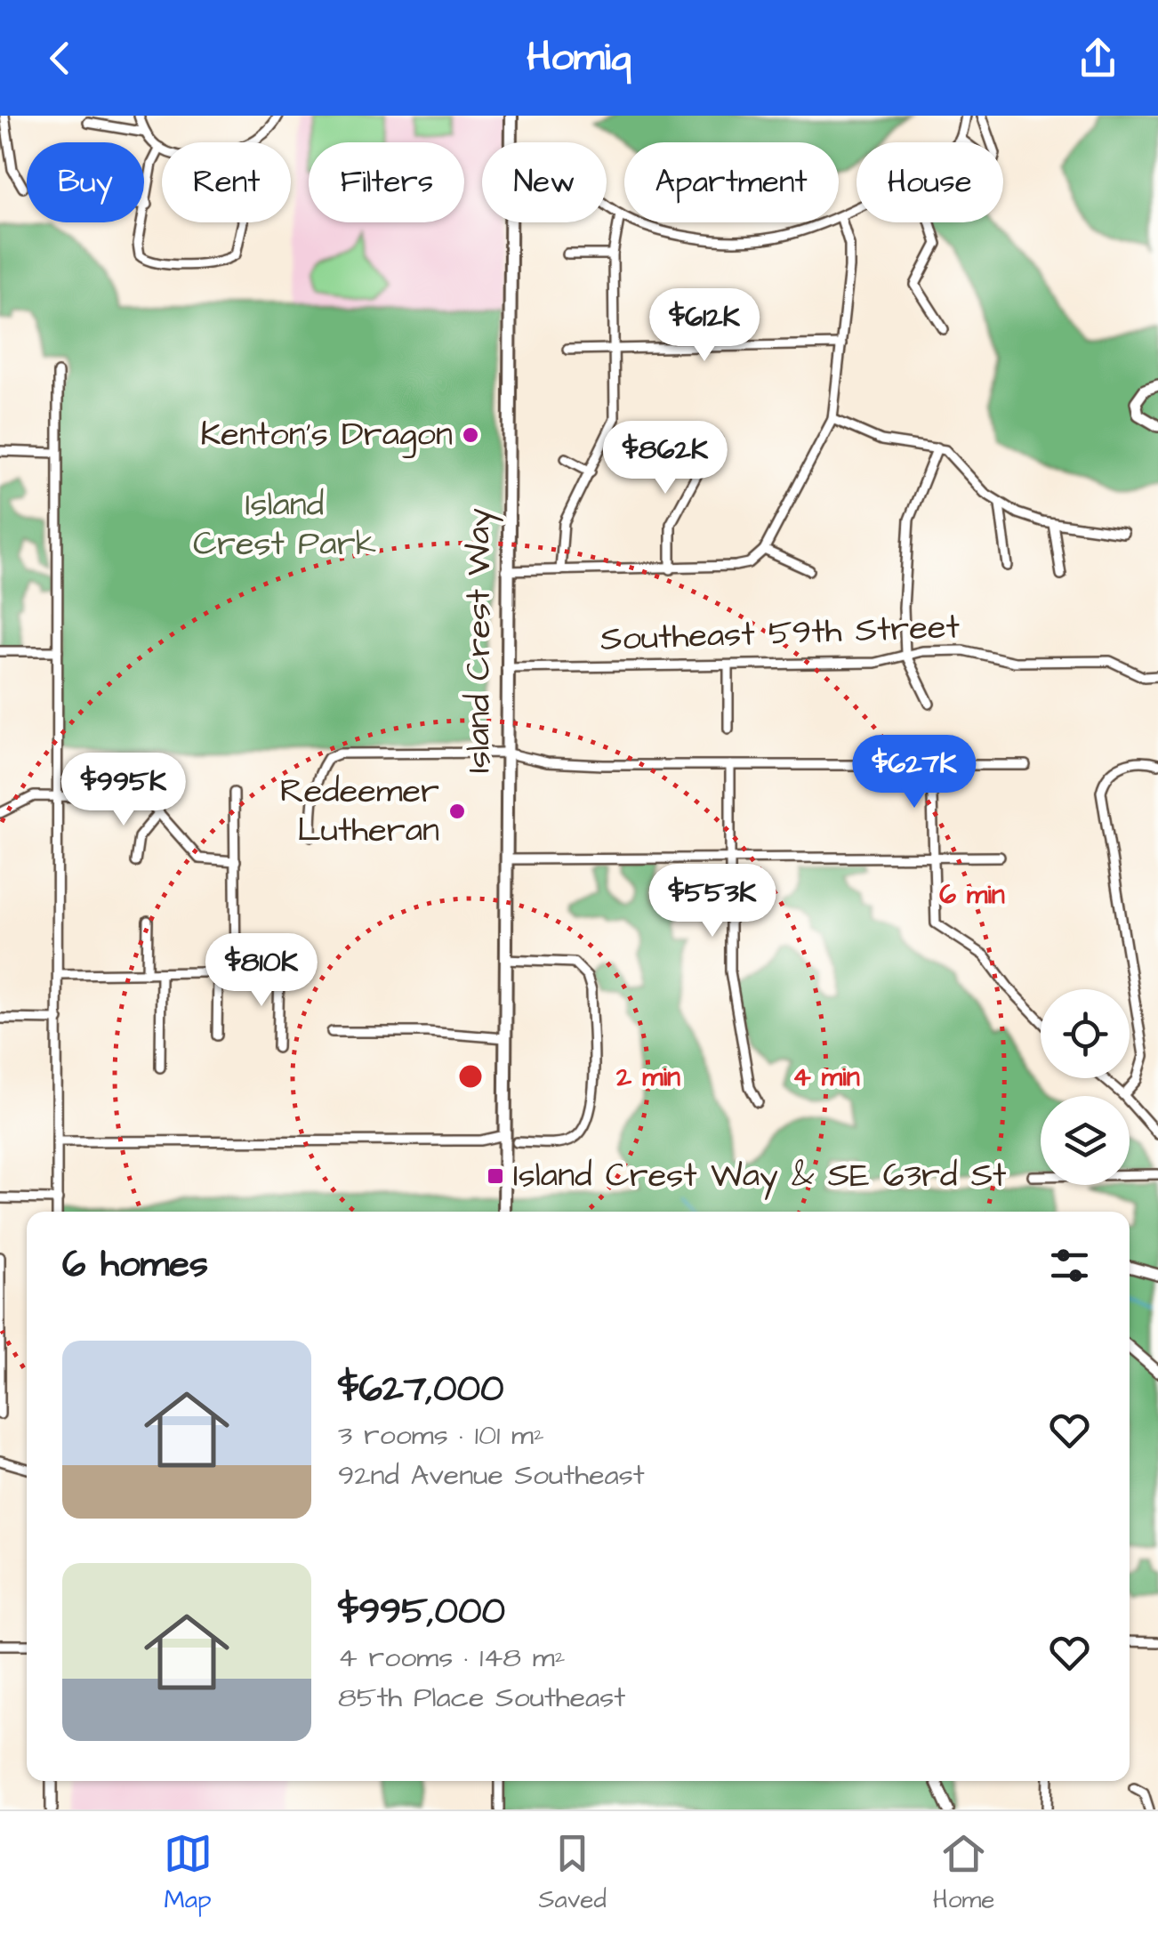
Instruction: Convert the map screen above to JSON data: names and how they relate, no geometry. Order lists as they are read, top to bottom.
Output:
{
  "streets": {
    "main road": ["Island Crest Way"],
    "street": ["Southeast 59th Street"]
  },
  "crossings": [
    ["Southeast 59th Street", "Island Crest Way"]
  ],
  "parks": ["Island Crest Park"],
  "places": {
    "other": ["Kenton's Dragon", "Redeemer Lutheran"],
    "transit": ["Island Crest Way & SE 63rd St"]
  },
  "page": {
    "header": "Homiq",
    "chip": [
      "Buy",
      "Rent",
      "Filters",
      "New",
      "Apartment",
      "House"
    ],
    "price": [
      "$612K",
      "$862K",
      "$627K",
      "$995K",
      "$553K",
      "$810K"
    ],
    "heading": "6 homes",
    "list": [
      {
        "name": "$627,000",
        "note": "3 rooms · 101 m² · 92nd Avenue Southeast"
      },
      {
        "name": "$995,000",
        "note": "4 rooms · 148 m² · 85th Place Southeast"
      }
    ],
    "tabs": ["Map", "Saved", "Home"]
  },
  "rings": ["6 min", "2 min", "4 min"]
}
